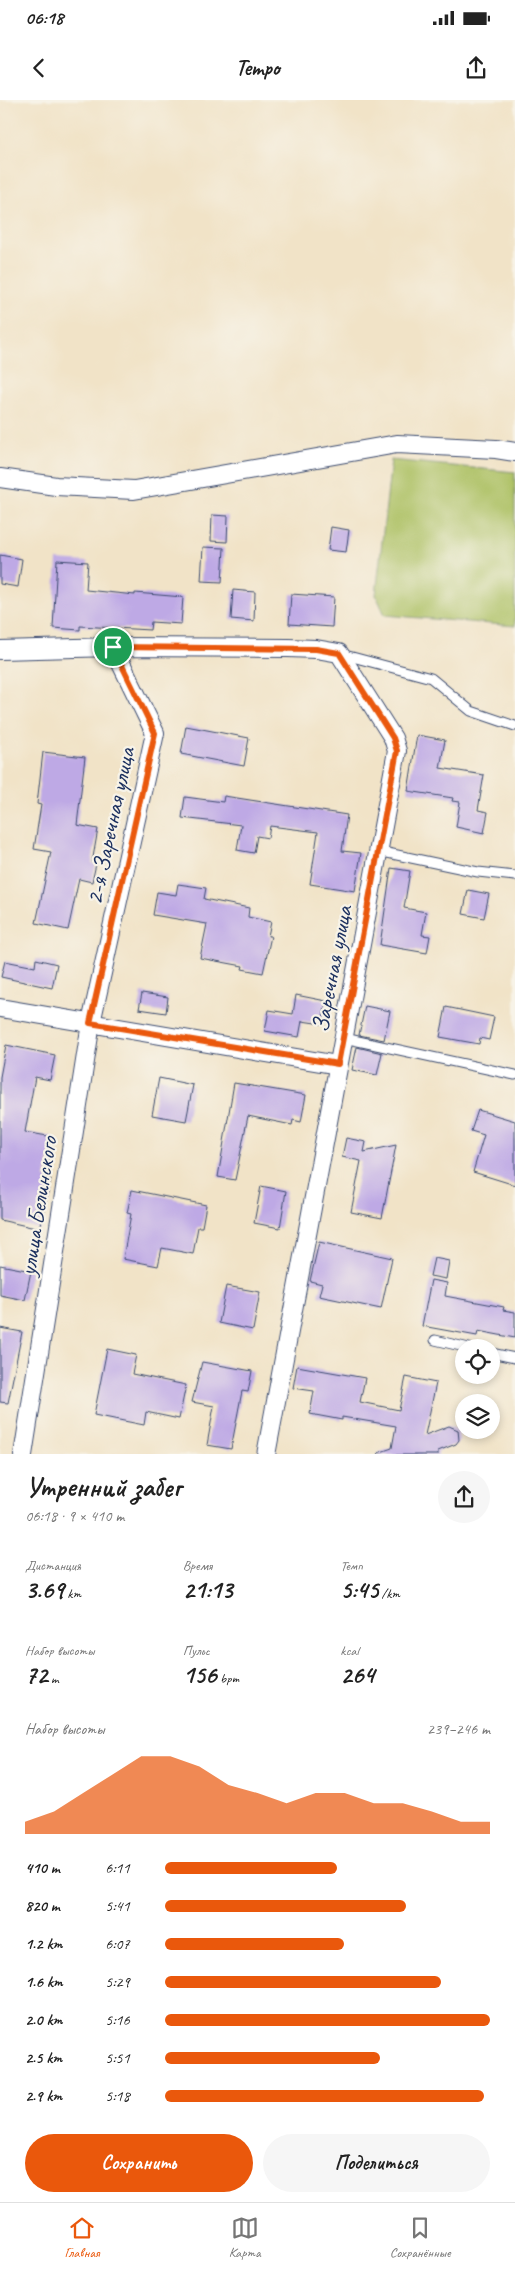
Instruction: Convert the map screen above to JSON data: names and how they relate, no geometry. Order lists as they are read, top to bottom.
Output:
{
  "streets": {
    "street": ["2-я Заречная улица", "Заречная улица", "улица Белинского"]
  },
  "crossings": [
    ["2-я Заречная улица", "улица Белинского"]
  ],
  "page": {
    "status": "06:18",
    "header": "Tempo",
    "heading": ["Утренний забег", "06:18 · 9 × 410 m"],
    "stats": [
      ["Дистанция", "3.69 km"],
      ["Время", "21:13"],
      ["Темп", "5:45 /km"],
      ["Набор высоты", "72 m"],
      ["Пульс", "156 bpm"],
      ["kcal", "264"]
    ],
    "chart": ["Набор высоты", "239–246 m"],
    "list": [
      {
        "name": "410 m",
        "note": "6:11"
      },
      {
        "name": "820 m",
        "note": "5:41"
      },
      {
        "name": "1.2 km",
        "note": "6:07"
      },
      {
        "name": "1.6 km",
        "note": "5:29"
      },
      {
        "name": "2.0 km",
        "note": "5:16"
      },
      {
        "name": "2.5 km",
        "note": "5:51"
      },
      {
        "name": "2.9 km",
        "note": "5:18"
      }
    ],
    "buttons": ["Сохранить", "Поделиться"],
    "tabs": ["Главная", "Карта", "Сохранённые"]
  }
}
